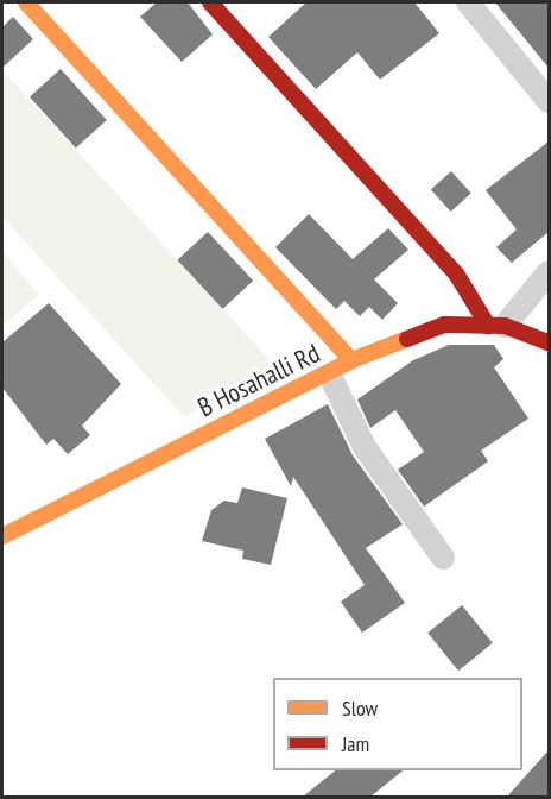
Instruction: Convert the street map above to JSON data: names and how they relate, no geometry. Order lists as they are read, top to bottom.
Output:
{
  "streets": {
    "street": ["B Hosahalli Rd"]
  },
  "legend": ["Slow", "Jam"]
}
